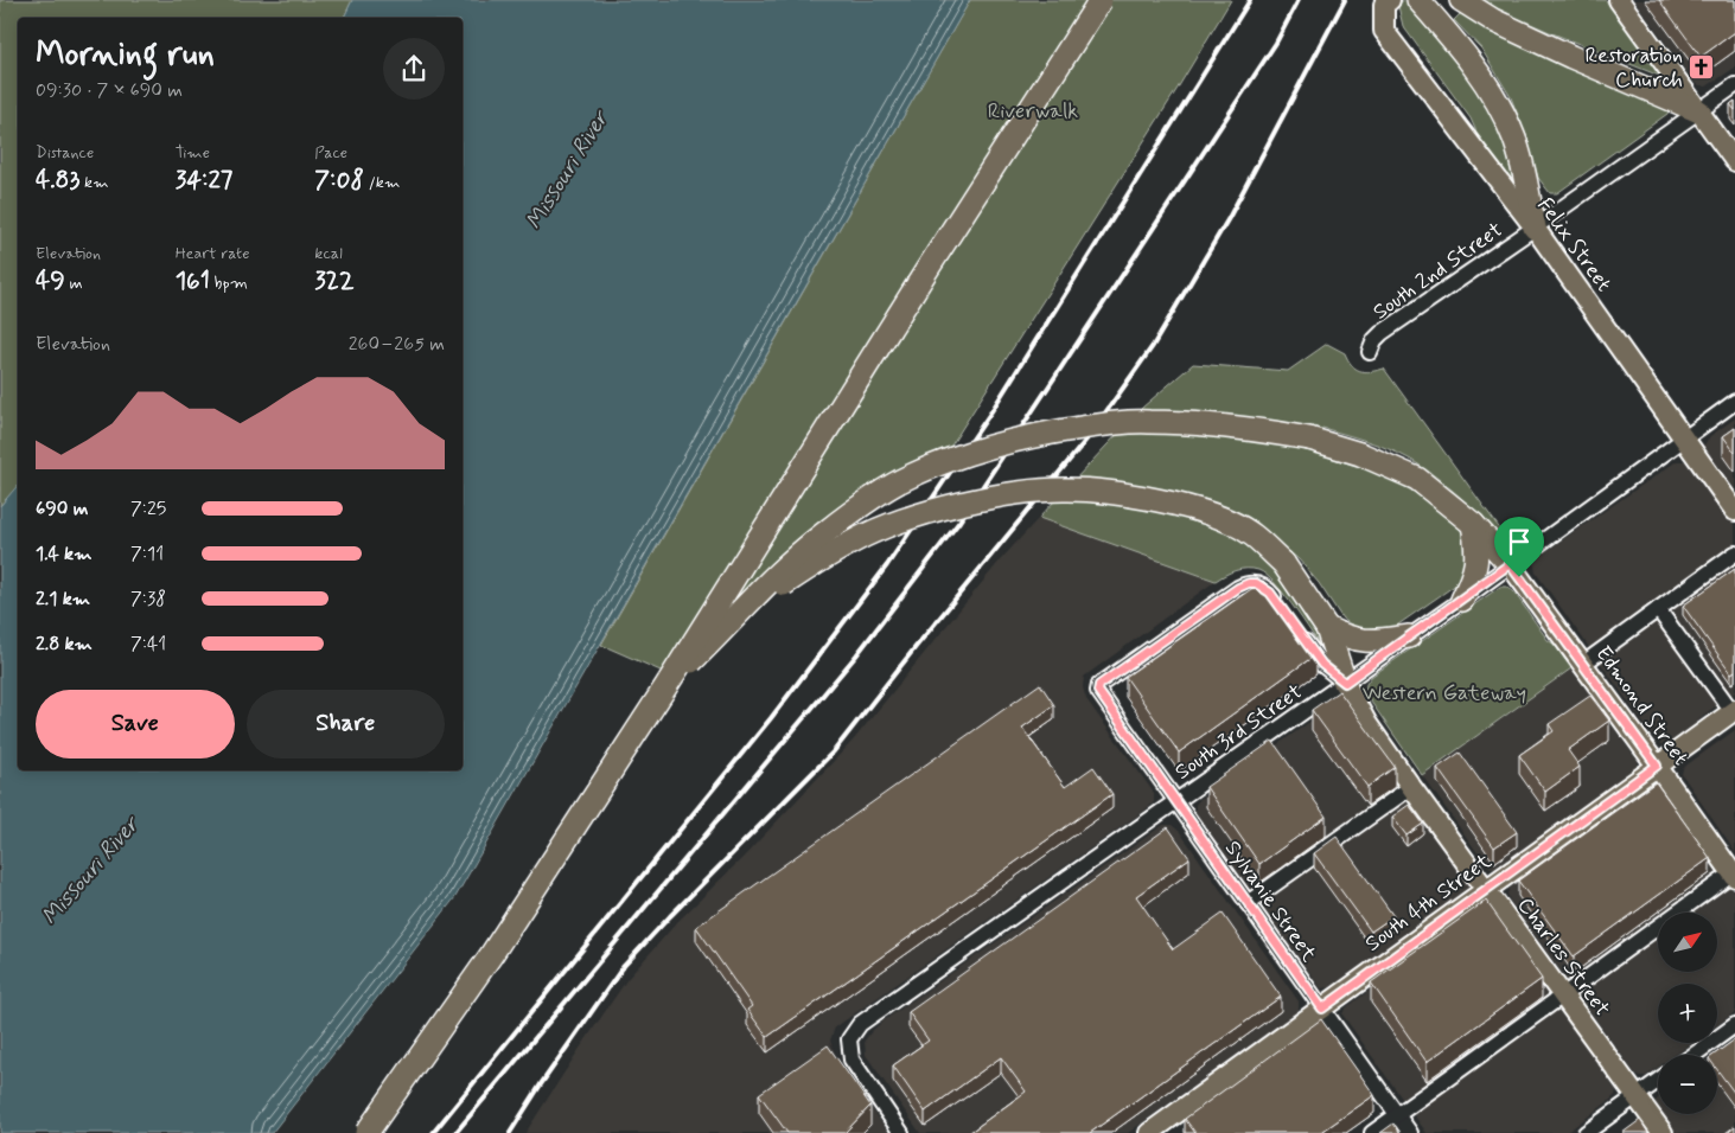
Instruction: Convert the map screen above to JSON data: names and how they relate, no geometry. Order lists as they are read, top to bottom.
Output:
{
  "streets": {
    "main road": [
      "Felix Street",
      "Edmond Street",
      "South 4th Street",
      "Charles Street"
    ],
    "street": ["South 2nd Street", "South 3rd Street", "Sylvanie Street"]
  },
  "crossings": [
    ["Felix Street", "South 2nd Street"],
    ["Felix Street", "South 3rd Street"],
    ["Edmond Street", "South 3rd Street"],
    ["Edmond Street", "South 4th Street"],
    ["South 3rd Street", "Sylvanie Street"],
    ["South 3rd Street", "Charles Street"],
    ["Sylvanie Street", "South 4th Street"],
    ["South 4th Street", "Charles Street"]
  ],
  "water": ["Missouri River"],
  "parks": ["Riverwalk", "Western Gateway"],
  "places": {
    "church": ["Restoration Church"]
  },
  "north": "top right",
  "page": {
    "heading": ["Morning run", "09:30 · 7 × 690 m"],
    "stats": [
      ["Distance", "4.83 km"],
      ["Time", "34:27"],
      ["Pace", "7:08 /km"],
      ["Elevation", "49 m"],
      ["Heart rate", "161 bpm"],
      ["kcal", "322"]
    ],
    "chart": ["Elevation", "260–265 m"],
    "list": [
      {
        "name": "690 m",
        "note": "7:25"
      },
      {
        "name": "1.4 km",
        "note": "7:11"
      },
      {
        "name": "2.1 km",
        "note": "7:38"
      },
      {
        "name": "2.8 km",
        "note": "7:41"
      }
    ],
    "buttons": ["Save", "Share"],
    "map_buttons": ["+", "−"]
  }
}
